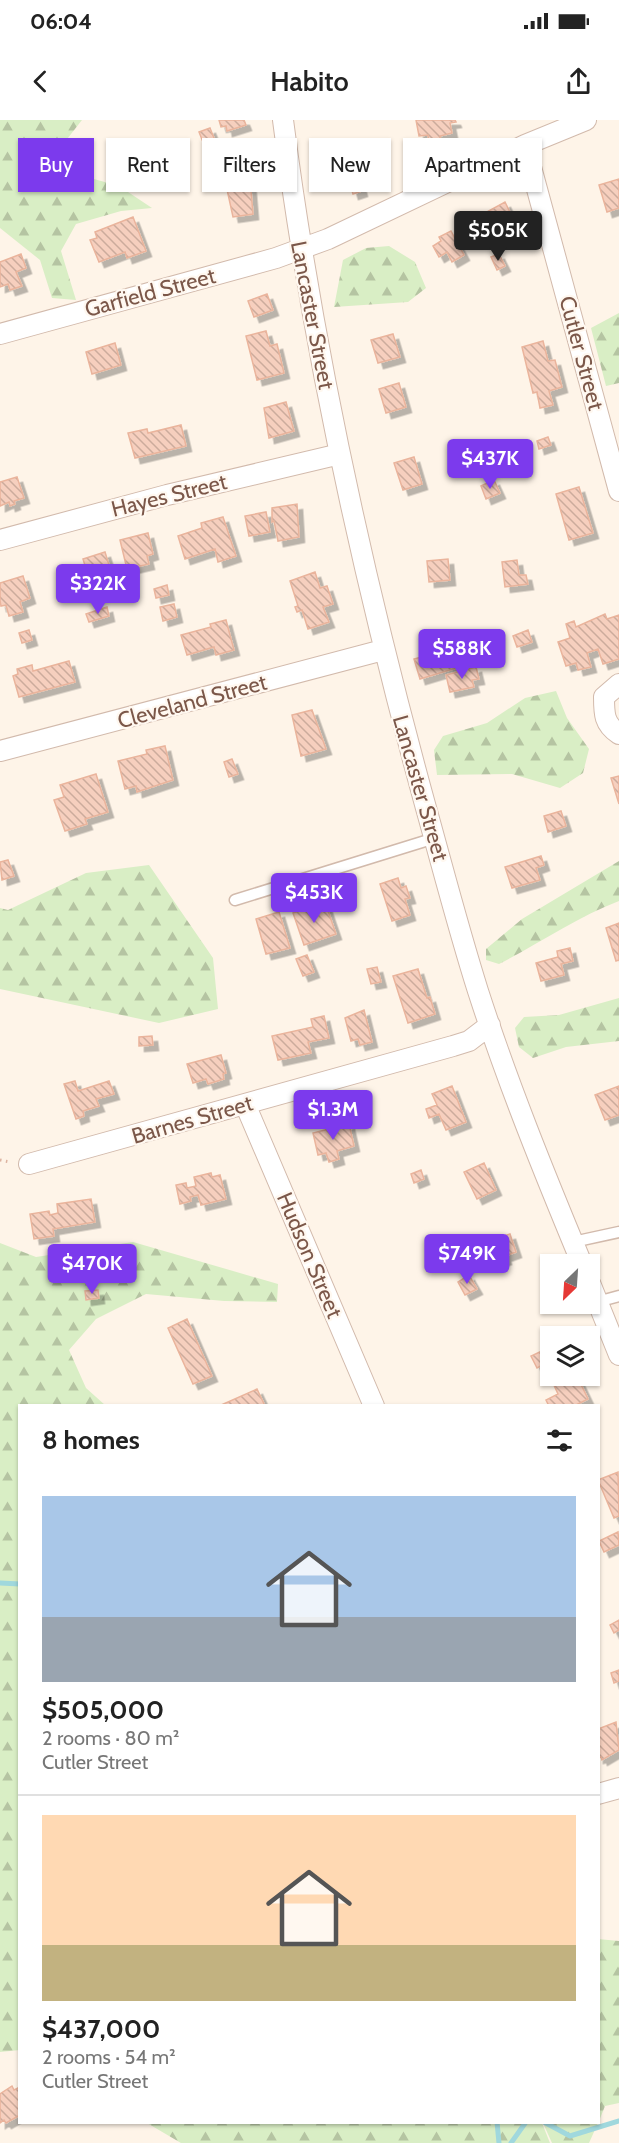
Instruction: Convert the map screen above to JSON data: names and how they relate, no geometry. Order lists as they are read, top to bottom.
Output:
{
  "streets": {
    "street": [
      "Garfield Street",
      "Lancaster Street",
      "Cutler Street",
      "Hayes Street",
      "Cleveland Street",
      "Barnes Street",
      "Hudson Street"
    ]
  },
  "crossings": [
    ["Garfield Street", "Lancaster Street"],
    ["Lancaster Street", "Hayes Street"],
    ["Lancaster Street", "Cleveland Street"],
    ["Lancaster Street", "Barnes Street"],
    ["Barnes Street", "Hudson Street"]
  ],
  "north": "bottom left",
  "page": {
    "status": "06:04",
    "header": "Habito",
    "chip": [
      "Buy",
      "Rent",
      "Filters",
      "New",
      "Apartment"
    ],
    "price": [
      "$505K",
      "$437K",
      "$322K",
      "$588K",
      "$453K",
      "$1.3M",
      "$749K",
      "$470K"
    ],
    "heading": "8 homes",
    "list": [
      {
        "name": "$505,000",
        "note": "2 rooms · 80 m² · Cutler Street"
      },
      {
        "name": "$437,000",
        "note": "2 rooms · 54 m² · Cutler Street"
      }
    ]
  }
}
